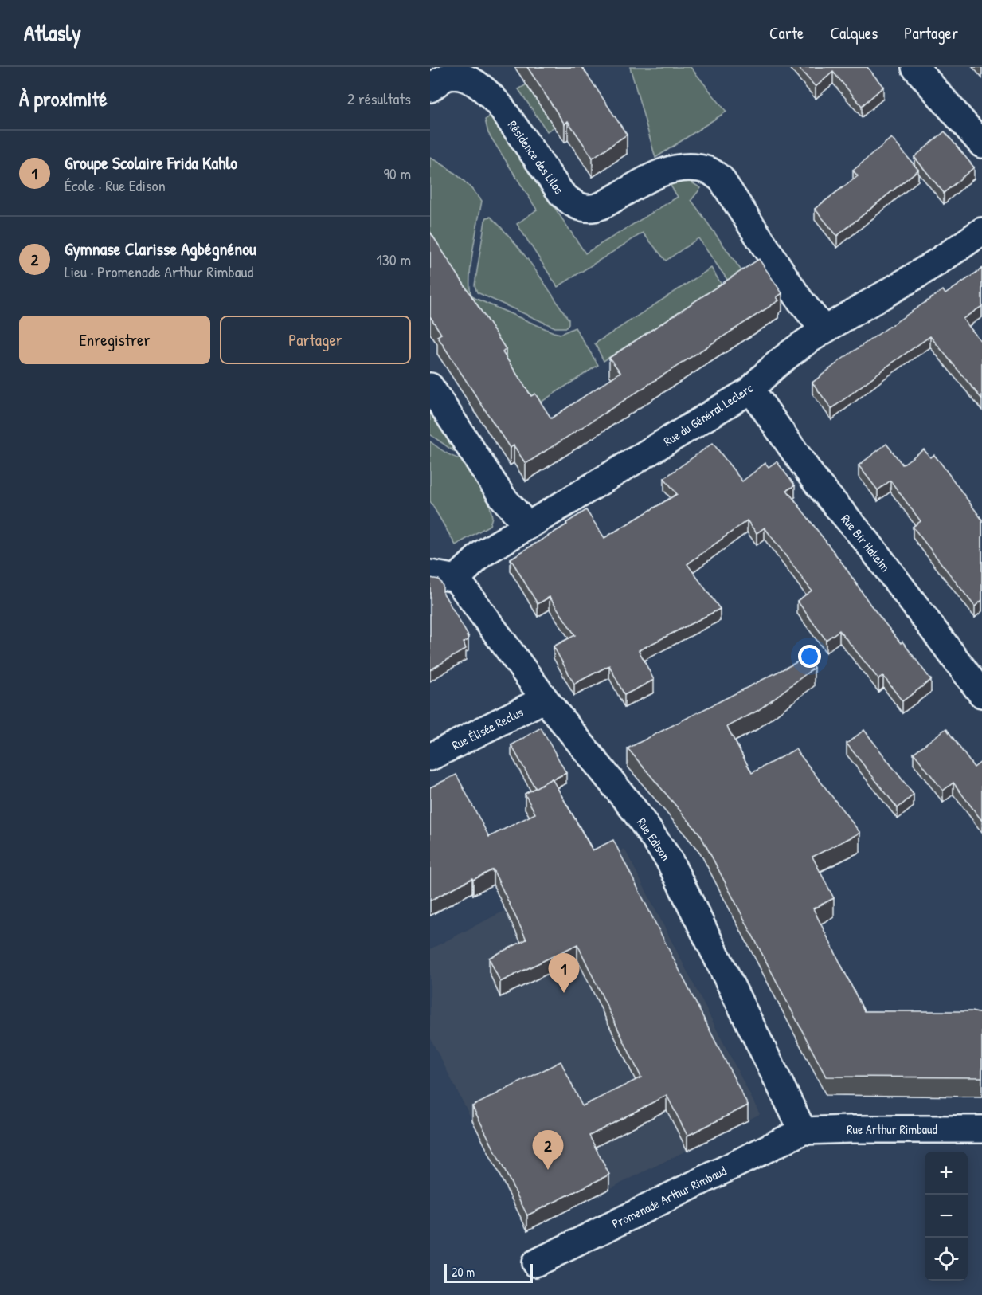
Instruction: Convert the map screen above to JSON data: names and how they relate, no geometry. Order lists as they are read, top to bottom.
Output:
{
  "streets": {
    "street": [
      "Résidence des Lilas",
      "Rue du Général Leclerc",
      "Rue Bir Hakeim",
      "Rue Élisée Reclus",
      "Rue Edison",
      "Rue Arthur Rimbaud",
      "Promenade Arthur Rimbaud"
    ]
  },
  "crossings": [
    ["Résidence des Lilas", "Rue du Général Leclerc"],
    ["Rue du Général Leclerc", "Rue Bir Hakeim"],
    ["Rue du Général Leclerc", "Rue Edison"],
    ["Rue Élisée Reclus", "Rue Edison"],
    ["Rue Edison", "Rue Arthur Rimbaud"],
    ["Rue Edison", "Promenade Arthur Rimbaud"],
    ["Rue Arthur Rimbaud", "Promenade Arthur Rimbaud"]
  ],
  "scale_bar": "20 m",
  "page": {
    "header": "Atlasly",
    "nav": ["Carte", "Calques", "Partager"],
    "heading": ["À proximité", "2 résultats"],
    "list": [
      {
        "mark": "1",
        "name": "Groupe Scolaire Frida Kahlo",
        "note": "École · Rue Edison",
        "value": "90 m"
      },
      {
        "mark": "2",
        "name": "Gymnase Clarisse Agbégnénou",
        "note": "Lieu · Promenade Arthur Rimbaud",
        "value": "130 m"
      }
    ],
    "buttons": ["Enregistrer", "Partager"],
    "pins": ["1", "2"],
    "map_buttons": ["+", "−"],
    "scale": "20 m"
  }
}
